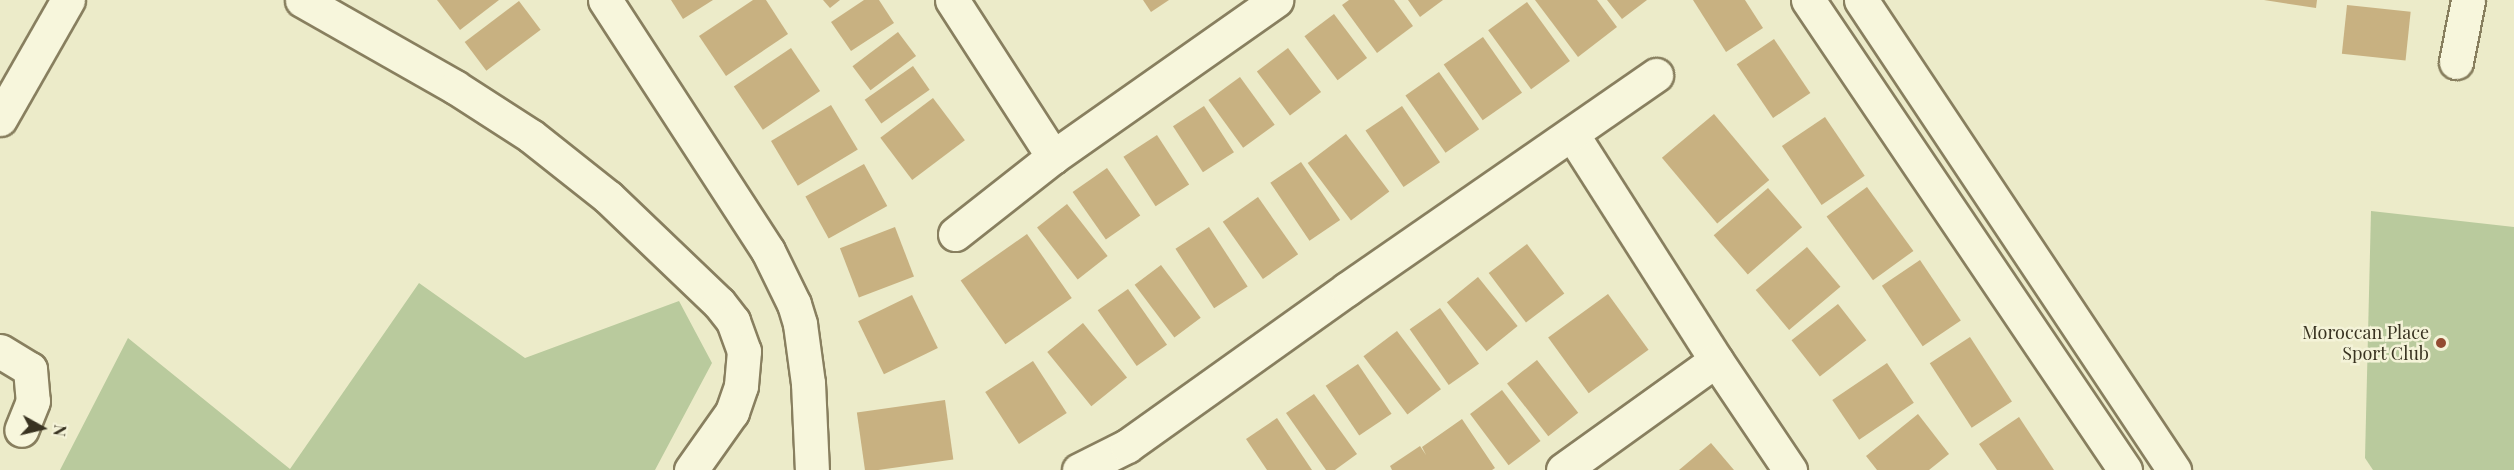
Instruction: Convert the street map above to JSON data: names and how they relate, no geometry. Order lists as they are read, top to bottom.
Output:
{
  "places": ["Moroccan Place Sport Club"],
  "north": "right"
}
